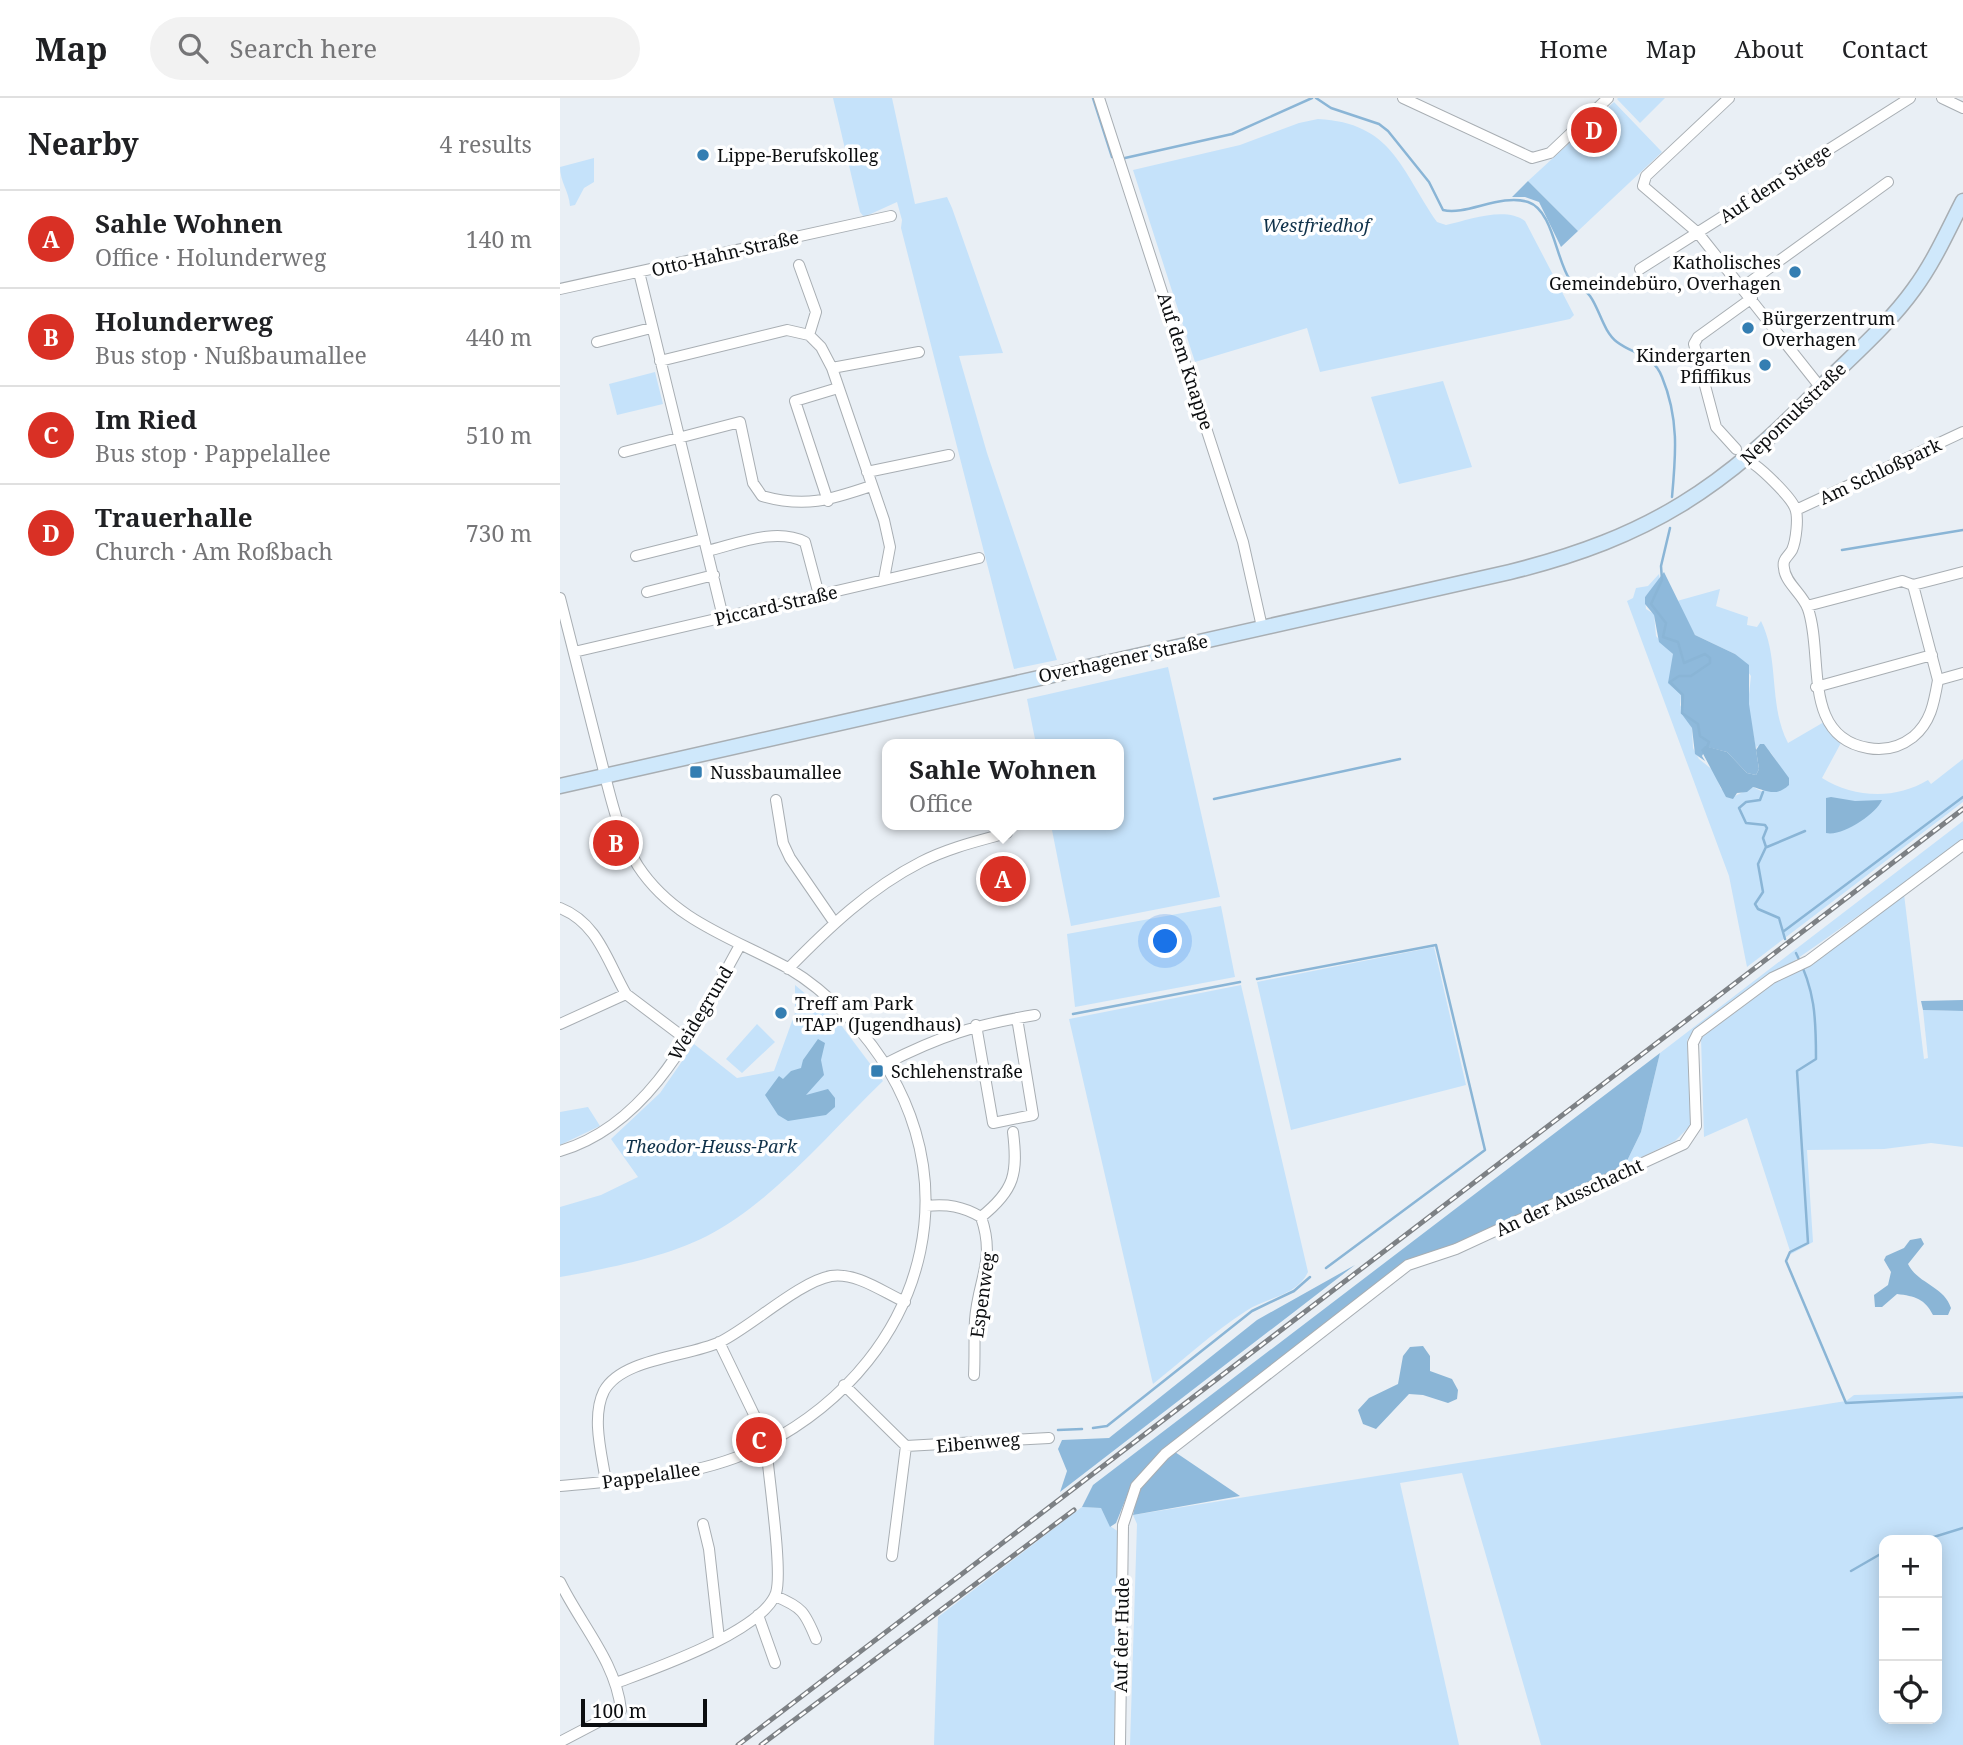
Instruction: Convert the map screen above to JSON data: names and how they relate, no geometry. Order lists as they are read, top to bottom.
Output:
{
  "streets": {
    "main road": ["Nepomukstraße", "Overhagener Straße"],
    "street": [
      "Auf dem Stiege",
      "Otto-Hahn-Straße",
      "Auf dem Knappe",
      "Am Schloßpark",
      "Piccard-Straße",
      "Weidegrund",
      "An der Ausschacht",
      "Espenweg",
      "Eibenweg",
      "Pappelallee",
      "Auf der Hude"
    ]
  },
  "crossings": [
    ["Auf dem Knappe", "Overhagener Straße"],
    ["Nepomukstraße", "Overhagener Straße"],
    ["An der Ausschacht", "Auf der Hude"]
  ],
  "parks": ["Westfriedhof", "Theodor-Heuss-Park"],
  "places": {
    "other": [
      "Lippe-Berufskolleg",
      "Katholisches Gemeindebüro, Overhagen",
      "Bürgerzentrum Overhagen",
      "Kindergarten Pfiffikus",
      "Treff am Park \"TAP\" (Jugendhaus)"
    ],
    "transit": ["Nussbaumallee", "Schlehenstraße"]
  },
  "scale_bar": "100 m",
  "page": {
    "header": "Map",
    "search": "Search here",
    "nav": [
      "Home",
      "Map",
      "About",
      "Contact"
    ],
    "heading": ["Nearby", "4 results"],
    "pins": [
      "D",
      "B",
      "A",
      "C"
    ],
    "list": [
      {
        "mark": "A",
        "name": "Sahle Wohnen",
        "note": "Office · Holunderweg",
        "value": "140 m"
      },
      {
        "mark": "B",
        "name": "Holunderweg",
        "note": "Bus stop · Nußbaumallee",
        "value": "440 m"
      },
      {
        "mark": "C",
        "name": "Im Ried",
        "note": "Bus stop · Pappelallee",
        "value": "510 m"
      },
      {
        "mark": "D",
        "name": "Trauerhalle",
        "note": "Church · Am Roßbach",
        "value": "730 m"
      }
    ],
    "popup": ["Sahle Wohnen", "Office"],
    "map_buttons": ["+", "−"],
    "scale": "100 m"
  }
}
